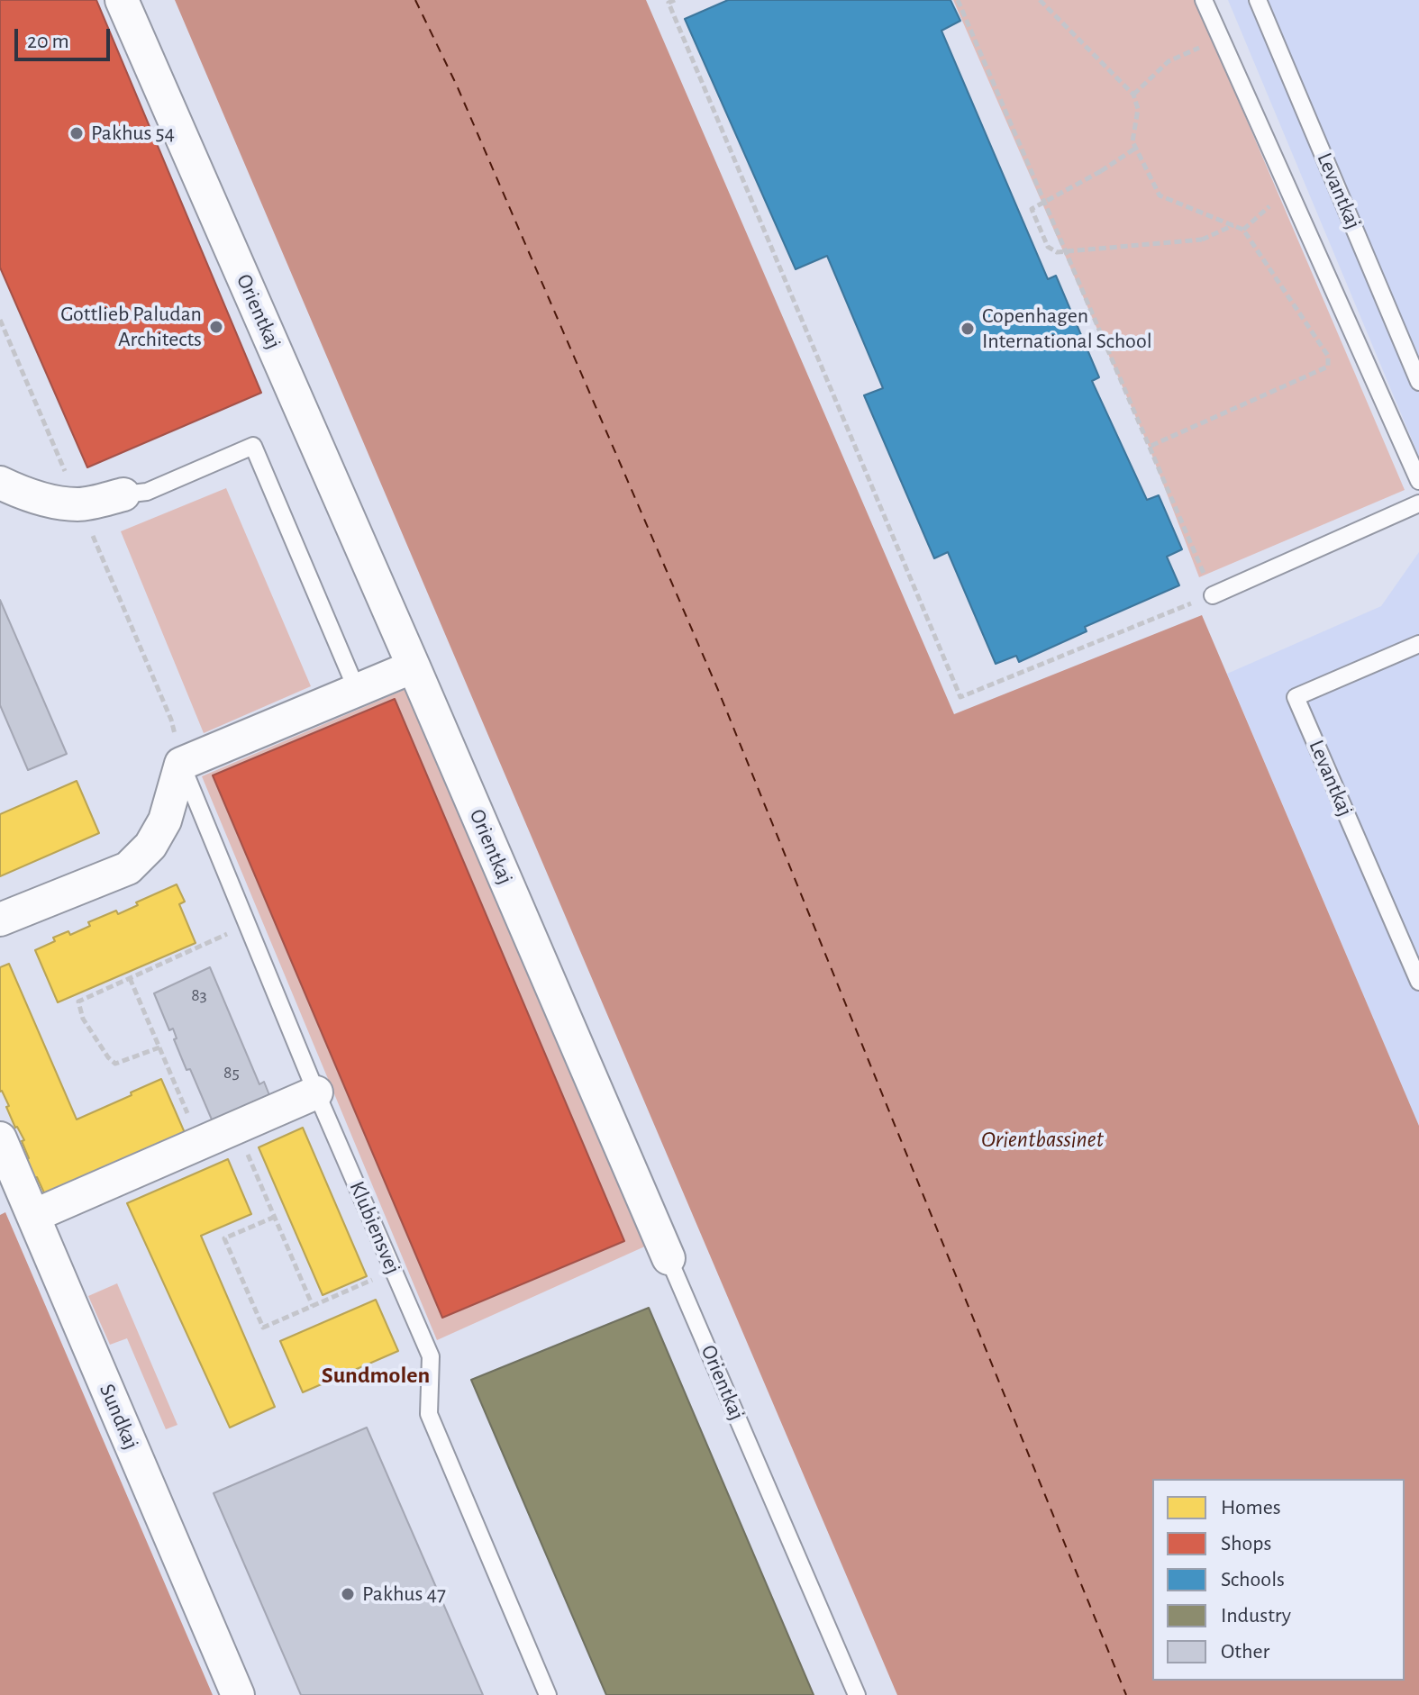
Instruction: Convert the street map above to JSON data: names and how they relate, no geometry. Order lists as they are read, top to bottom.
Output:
{
  "streets": {
    "street": ["Orientkaj", "Sundkaj"],
    "lane": ["Levantkaj", "Klubiensvej"]
  },
  "districts": ["Sundmolen"],
  "water": ["Orientbassinet"],
  "places": [
    "Pakhus 54",
    "Gottlieb Paludan Architects",
    "Copenhagen International School",
    "Pakhus 47"
  ],
  "house_numbers": ["83", "85"],
  "legend": [
    "Homes",
    "Shops",
    "Schools",
    "Industry",
    "Other"
  ],
  "scale_bar": "20 m"
}
